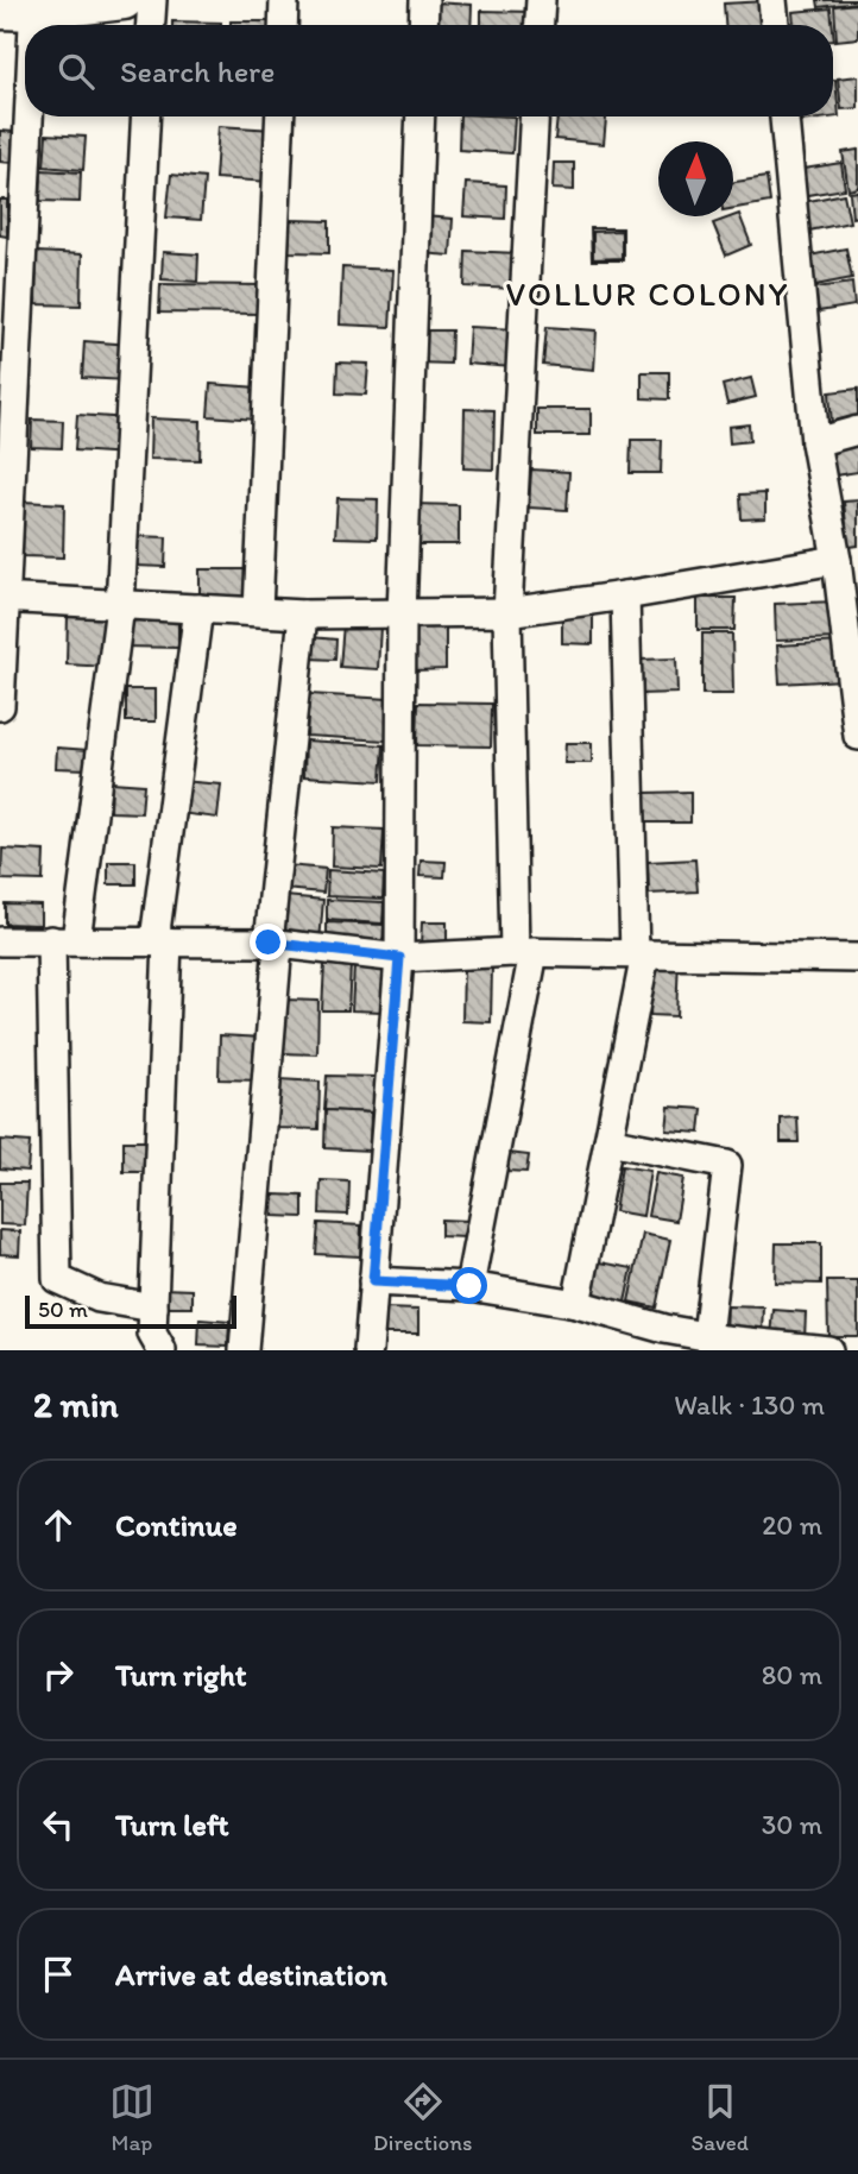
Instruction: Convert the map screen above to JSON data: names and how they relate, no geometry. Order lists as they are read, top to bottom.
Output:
{
  "districts": ["VOLLUR COLONY"],
  "scale_bar": "50 m",
  "north": "top",
  "page": {
    "search": "Search here",
    "scale": "50 m",
    "heading": ["2 min", "Walk · 130 m"],
    "list": [
      ["Continue", "20 m"],
      ["Turn right", "80 m"],
      ["Turn left", "30 m"],
      "Arrive at destination"
    ],
    "nav": ["Map", "Directions", "Saved"]
  }
}
